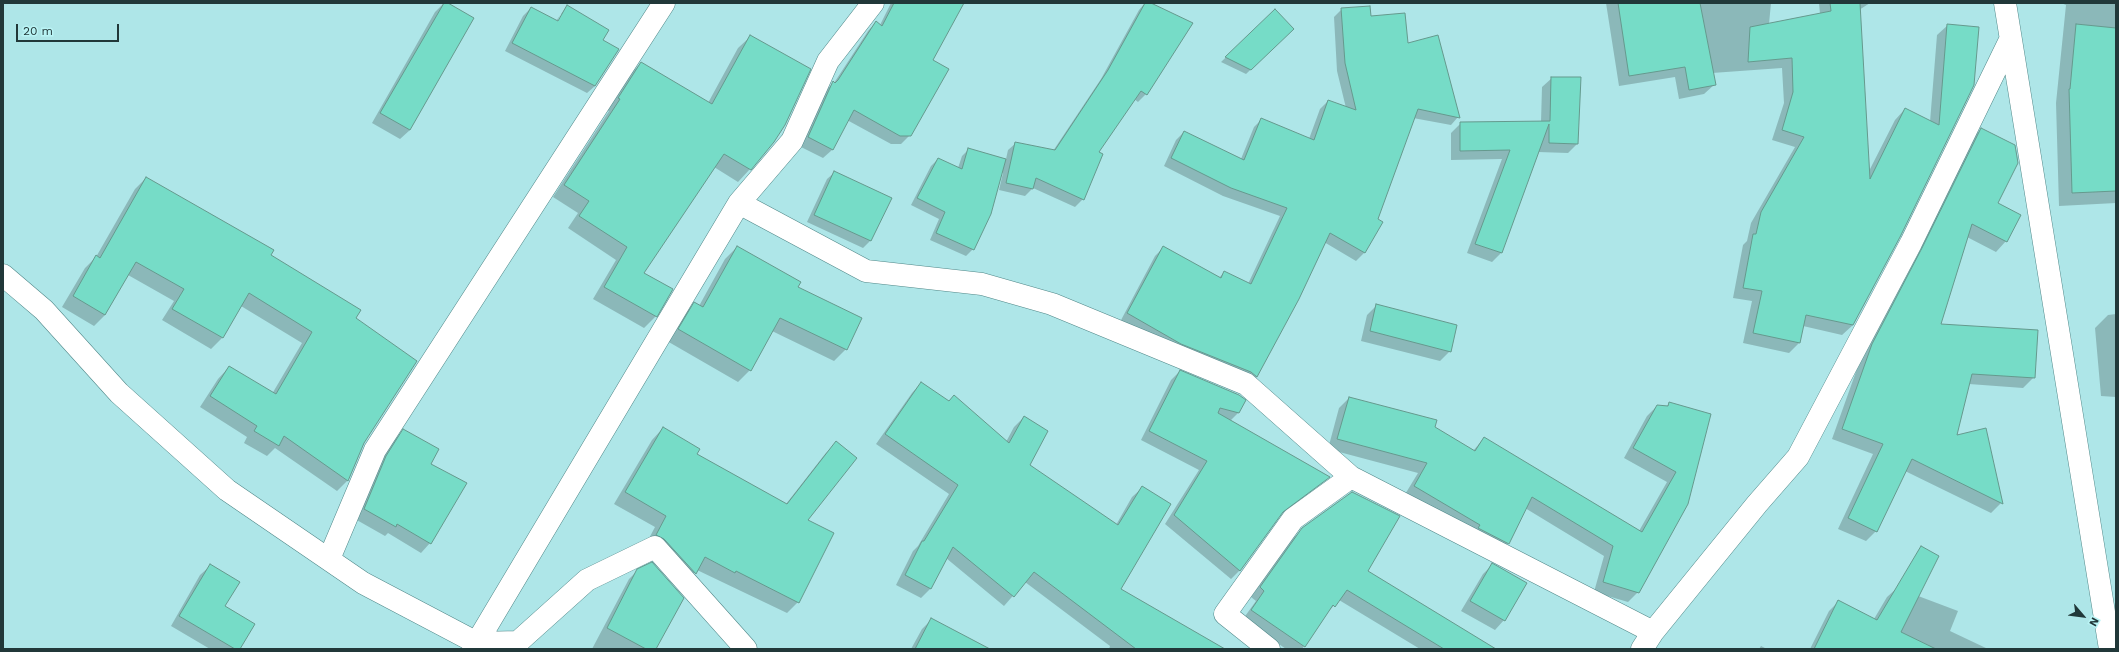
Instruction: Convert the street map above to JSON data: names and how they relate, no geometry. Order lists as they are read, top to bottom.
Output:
{
  "scale_bar": "20 m",
  "north": "bottom right"
}
